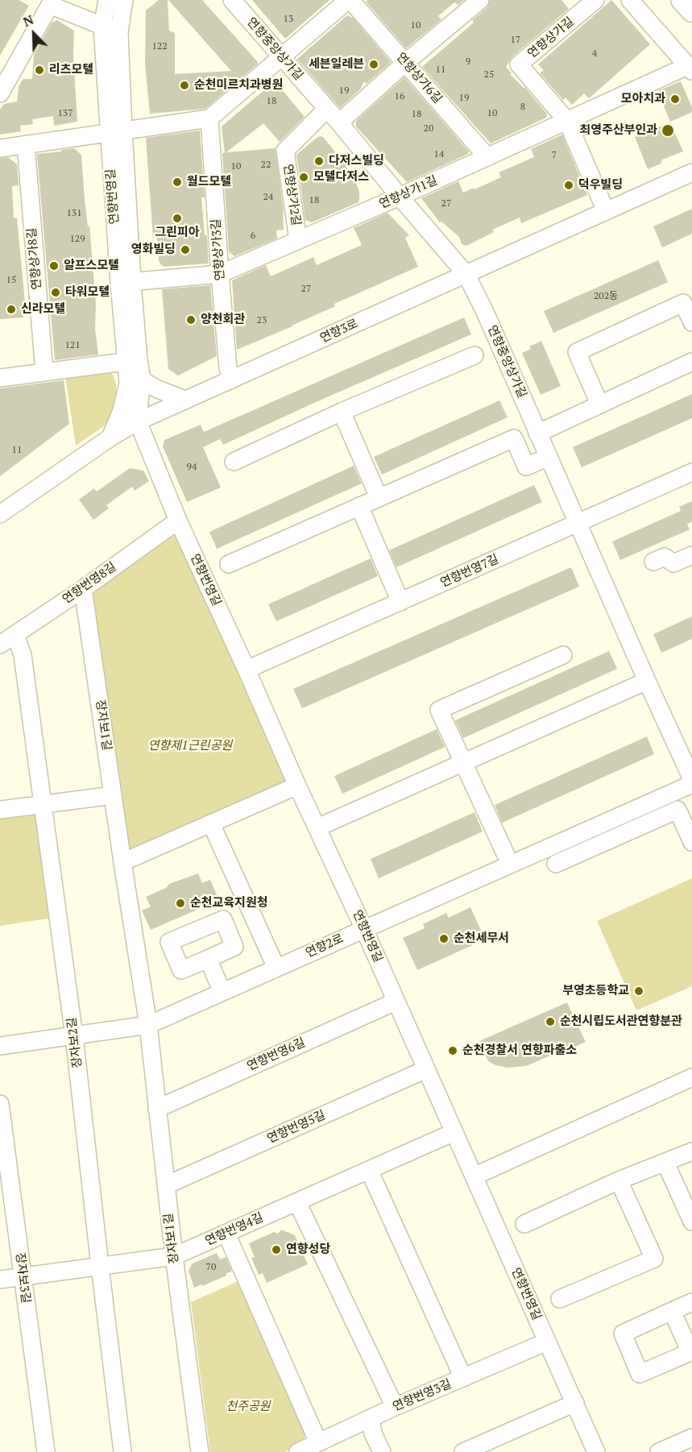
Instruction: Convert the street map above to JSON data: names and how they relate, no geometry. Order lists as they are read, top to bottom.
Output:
{
  "streets": {
    "street": [
      "연향상가길",
      "연향중앙상가길",
      "연향상가6길",
      "연향상가1길",
      "연향상가2길",
      "연향번영길",
      "연향상가3길",
      "연향상가8길",
      "연향3로",
      "연향번영7길",
      "연향번영8길",
      "장자보1길",
      "연향2로",
      "장자보2길",
      "연향번영6길",
      "연향번영5길",
      "연향번영4길",
      "장자보3길",
      "연향번영3길"
    ]
  },
  "crossings": [
    ["연향상가길", "연향상가1길"],
    ["연향중앙상가길", "연향상가1길"],
    ["연향중앙상가길", "연향상가2길"],
    ["연향중앙상가길", "연향3로"],
    ["연향중앙상가길", "연향번영7길"],
    ["연향상가6길", "연향상가1길"],
    ["연향상가1길", "연향상가2길"],
    ["연향상가1길", "연향번영길"],
    ["연향상가1길", "연향상가3길"],
    ["연향번영길", "연향3로"],
    ["연향번영길", "연향번영7길"],
    ["연향번영길", "연향번영8길"],
    ["연향번영길", "연향2로"],
    ["연향번영길", "연향번영6길"],
    ["연향번영길", "연향번영5길"],
    ["연향번영길", "연향번영4길"],
    ["연향번영길", "연향번영3길"],
    ["연향상가3길", "연향3로"],
    ["연향번영8길", "장자보1길"],
    ["연향번영8길", "장자보2길"],
    ["장자보1길", "연향2로"],
    ["장자보1길", "연향번영6길"],
    ["장자보1길", "연향번영5길"],
    ["장자보1길", "연향번영4길"],
    ["연향2로", "장자보2길"],
    ["장자보2길", "연향번영4길"],
    ["연향번영4길", "장자보3길"]
  ],
  "parks": ["연향제1근린공원", "천주공원"],
  "places": [
    "세븐일레븐",
    "리츠모텔",
    "순천미르치과병원",
    "모아치과",
    "최영주산부인과",
    "다저스빌딩",
    "모텔다저스",
    "월드모텔",
    "덕우빌딩",
    "그린피아",
    "영화빌딩",
    "알프스모텔",
    "타워모텔",
    "신라모텔",
    "양천회관",
    "순천교육지원청",
    "순천세무서",
    "부영초등학교",
    "순천시립도서관연향분관",
    "순천경찰서 연향파출소",
    "연향성당"
  ],
  "house_numbers": [
    "13",
    "10",
    "17",
    "122",
    "4",
    "9",
    "11",
    "25",
    "19",
    "16",
    "19",
    "18",
    "8",
    "137",
    "10",
    "18",
    "20",
    "14",
    "7",
    "22",
    "10",
    "24",
    "18",
    "27",
    "131",
    "6",
    "129",
    "15",
    "27",
    "202동",
    "23",
    "121",
    "11",
    "94",
    "70"
  ],
  "north": "top left"
}
